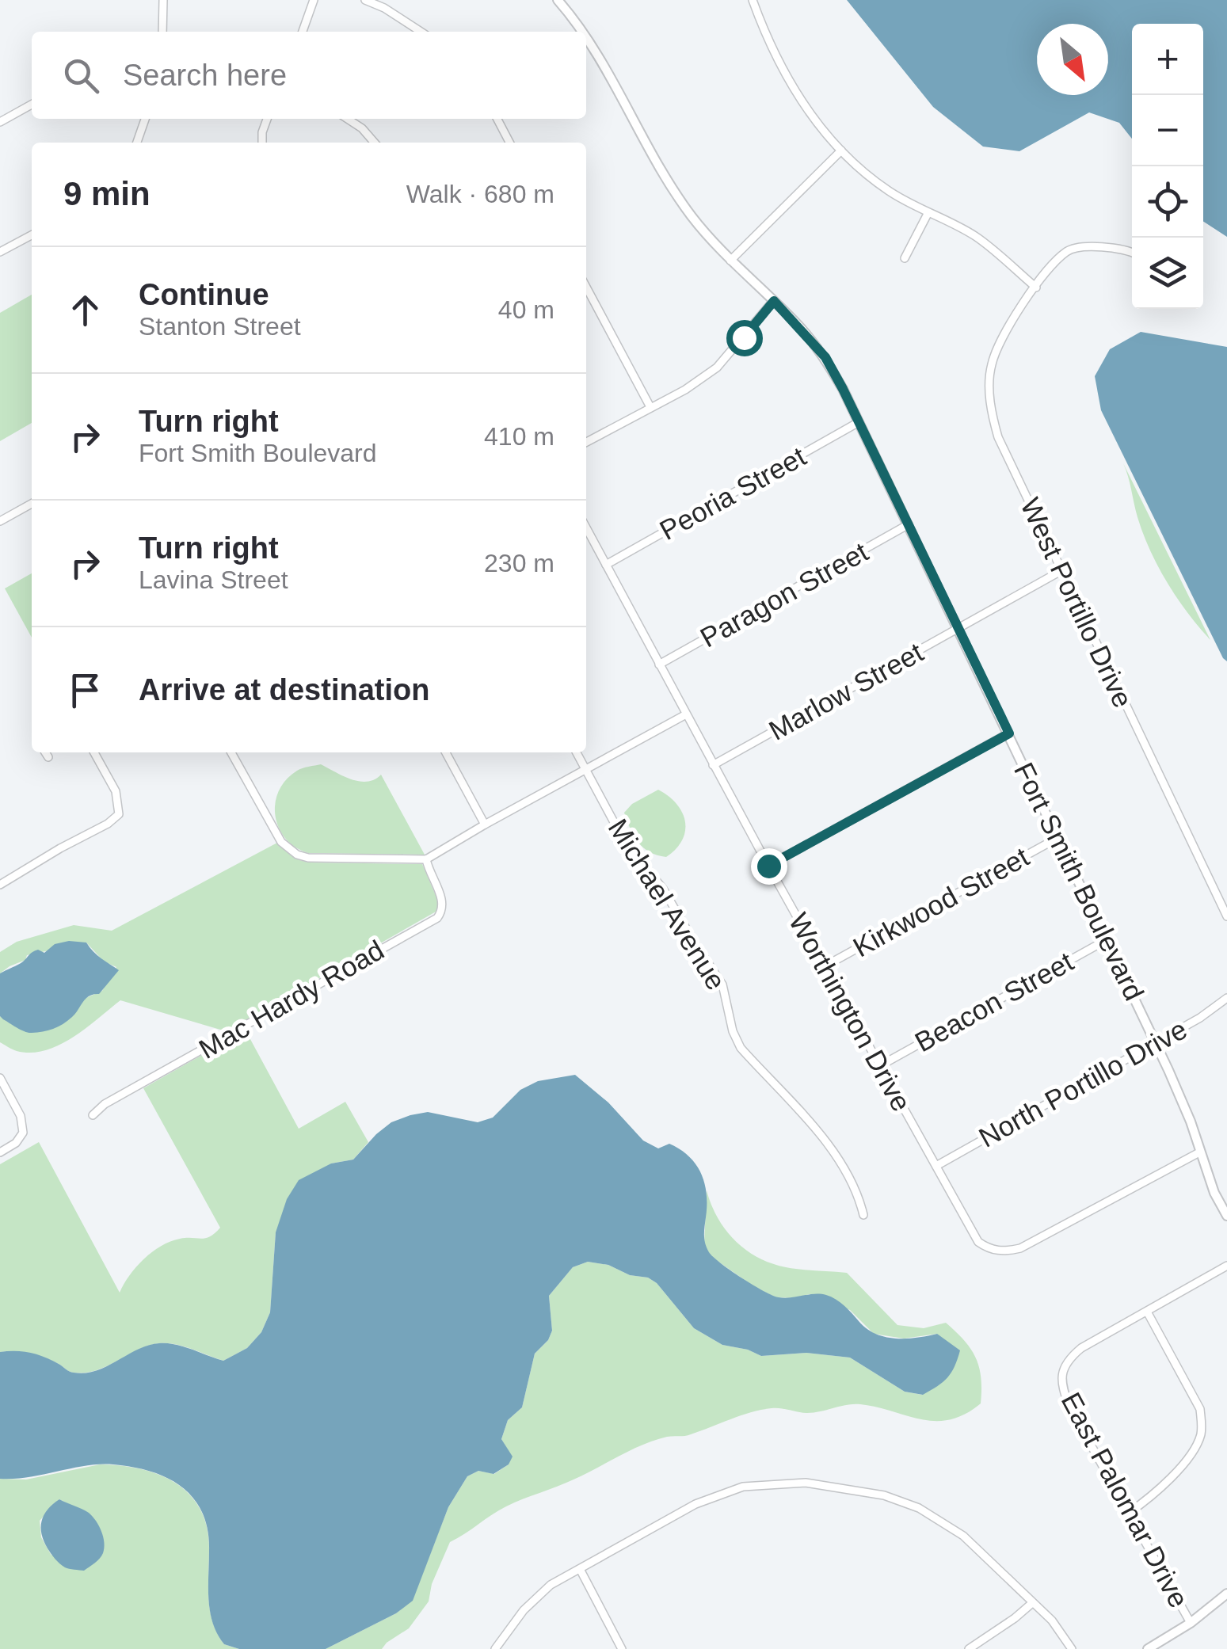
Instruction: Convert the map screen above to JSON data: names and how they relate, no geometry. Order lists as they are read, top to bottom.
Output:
{
  "streets": {
    "street": [
      "Peoria Street",
      "Paragon Street",
      "West Portillo Drive",
      "Marlow Street",
      "Fort Smith Boulevard",
      "Kirkwood Street",
      "Michael Avenue",
      "Mac Hardy Road",
      "Beacon Street",
      "Worthington Drive",
      "North Portillo Drive",
      "East Palomar Drive"
    ]
  },
  "crossings": [
    ["Peoria Street", "Fort Smith Boulevard"],
    ["Peoria Street", "Worthington Drive"],
    ["Paragon Street", "Fort Smith Boulevard"],
    ["Paragon Street", "Worthington Drive"],
    ["West Portillo Drive", "Marlow Street"],
    ["Marlow Street", "Fort Smith Boulevard"],
    ["Marlow Street", "Worthington Drive"],
    ["Fort Smith Boulevard", "Kirkwood Street"],
    ["Fort Smith Boulevard", "Beacon Street"],
    ["Fort Smith Boulevard", "Worthington Drive"],
    ["Fort Smith Boulevard", "North Portillo Drive"],
    ["Kirkwood Street", "Worthington Drive"],
    ["Beacon Street", "Worthington Drive"],
    ["Worthington Drive", "North Portillo Drive"]
  ],
  "north": "bottom right",
  "page": {
    "map_buttons": ["+", "−"],
    "search": "Search here",
    "heading": ["9 min", "Walk · 680 m"],
    "list": [
      ["Continue", "Stanton Street", "40 m"],
      ["Turn right", "Fort Smith Boulevard", "410 m"],
      ["Turn right", "Lavina Street", "230 m"],
      "Arrive at destination"
    ]
  }
}
